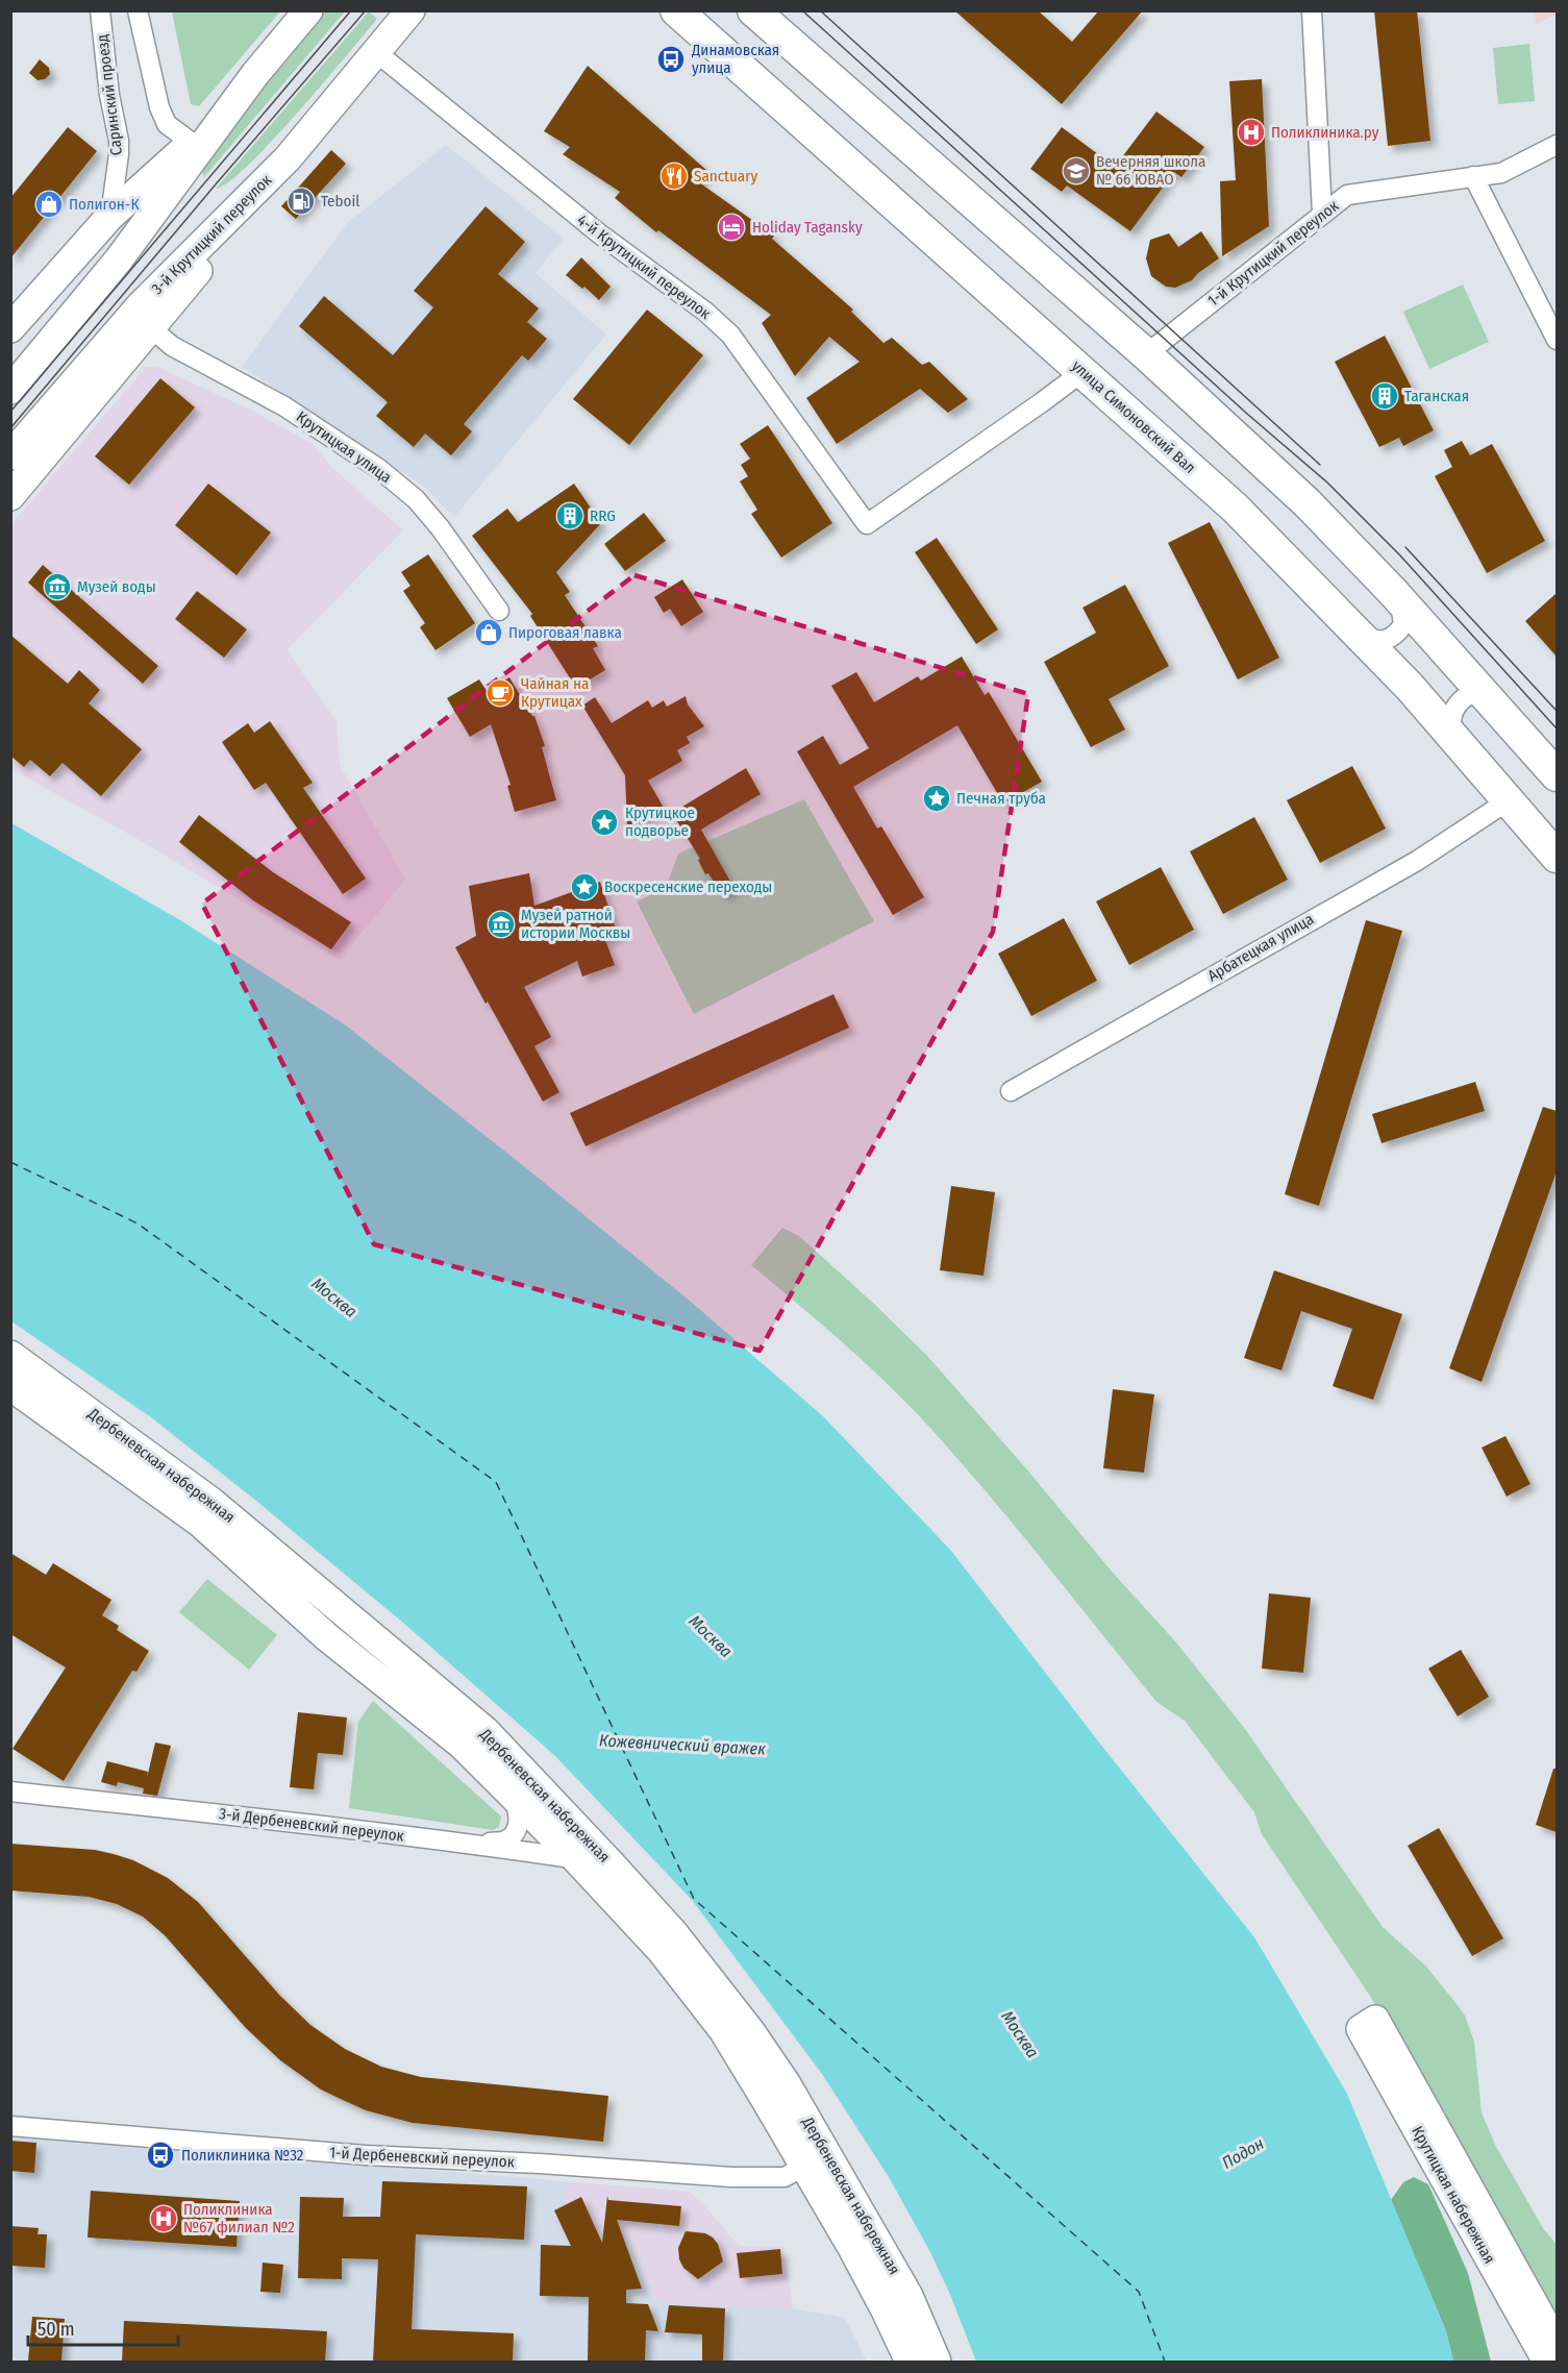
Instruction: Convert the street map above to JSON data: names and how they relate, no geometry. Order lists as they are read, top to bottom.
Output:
{
  "streets": {
    "main road": [
      "3-й Крутицкий переулок",
      "улица Симоновский Вал",
      "Дербеневская набережная",
      "Крутицкая набережная"
    ],
    "street": [
      "Саринский проезд",
      "1-й Крутицкий переулок",
      "4-й Крутицкий переулок",
      "Крутицкая улица",
      "Арбатецкая улица",
      "3-й Дербеневский переулок",
      "1-й Дербеневский переулок"
    ]
  },
  "crossings": [
    ["3-й Крутицкий переулок", "4-й Крутицкий переулок"],
    ["3-й Крутицкий переулок", "Крутицкая улица"],
    ["4-й Крутицкий переулок", "улица Симоновский Вал"],
    ["улица Симоновский Вал", "Арбатецкая улица"],
    ["Дербеневская набережная", "3-й Дербеневский переулок"],
    ["Дербеневская набережная", "1-й Дербеневский переулок"]
  ],
  "water": ["Москва", "Кожевнический вражек", "Подон"],
  "places": {
    "bus stop": ["Динамовская улица", "Поликлиника №32"],
    "hospital": ["Поликлиника.ру", "Поликлиника №67 филиал №2"],
    "school or university": ["Вечерняя школа № 66 ЮВАО"],
    "restaurant": ["Sanctuary"],
    "fuel station": ["Teboil"],
    "shop": ["Полигон-К", "Пироговая лавка"],
    "hotel": ["Holiday Tagansky"],
    "building": ["Таганская", "RRG"],
    "museum": ["Музей воды", "Музей ратной истории Москвы"],
    "cafe": ["Чайная на Крутицах"],
    "place": ["Печная труба", "Крутицкое подворье", "Воскресенские переходы"]
  },
  "scale_bar": "50 m"
}
